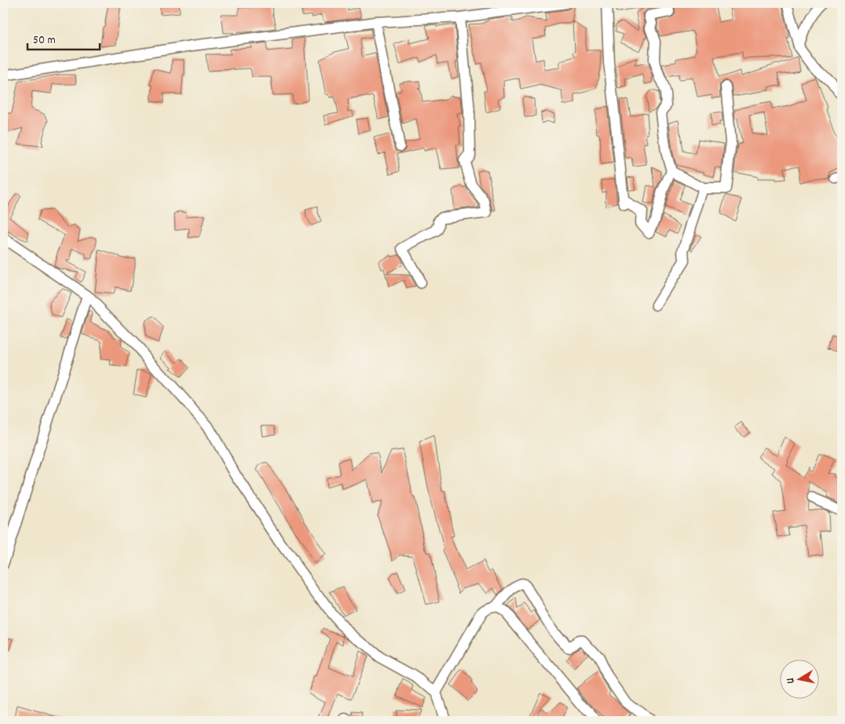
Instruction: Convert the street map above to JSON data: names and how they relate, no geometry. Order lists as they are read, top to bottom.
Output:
{
  "scale_bar": "50 m",
  "north": "left"
}
